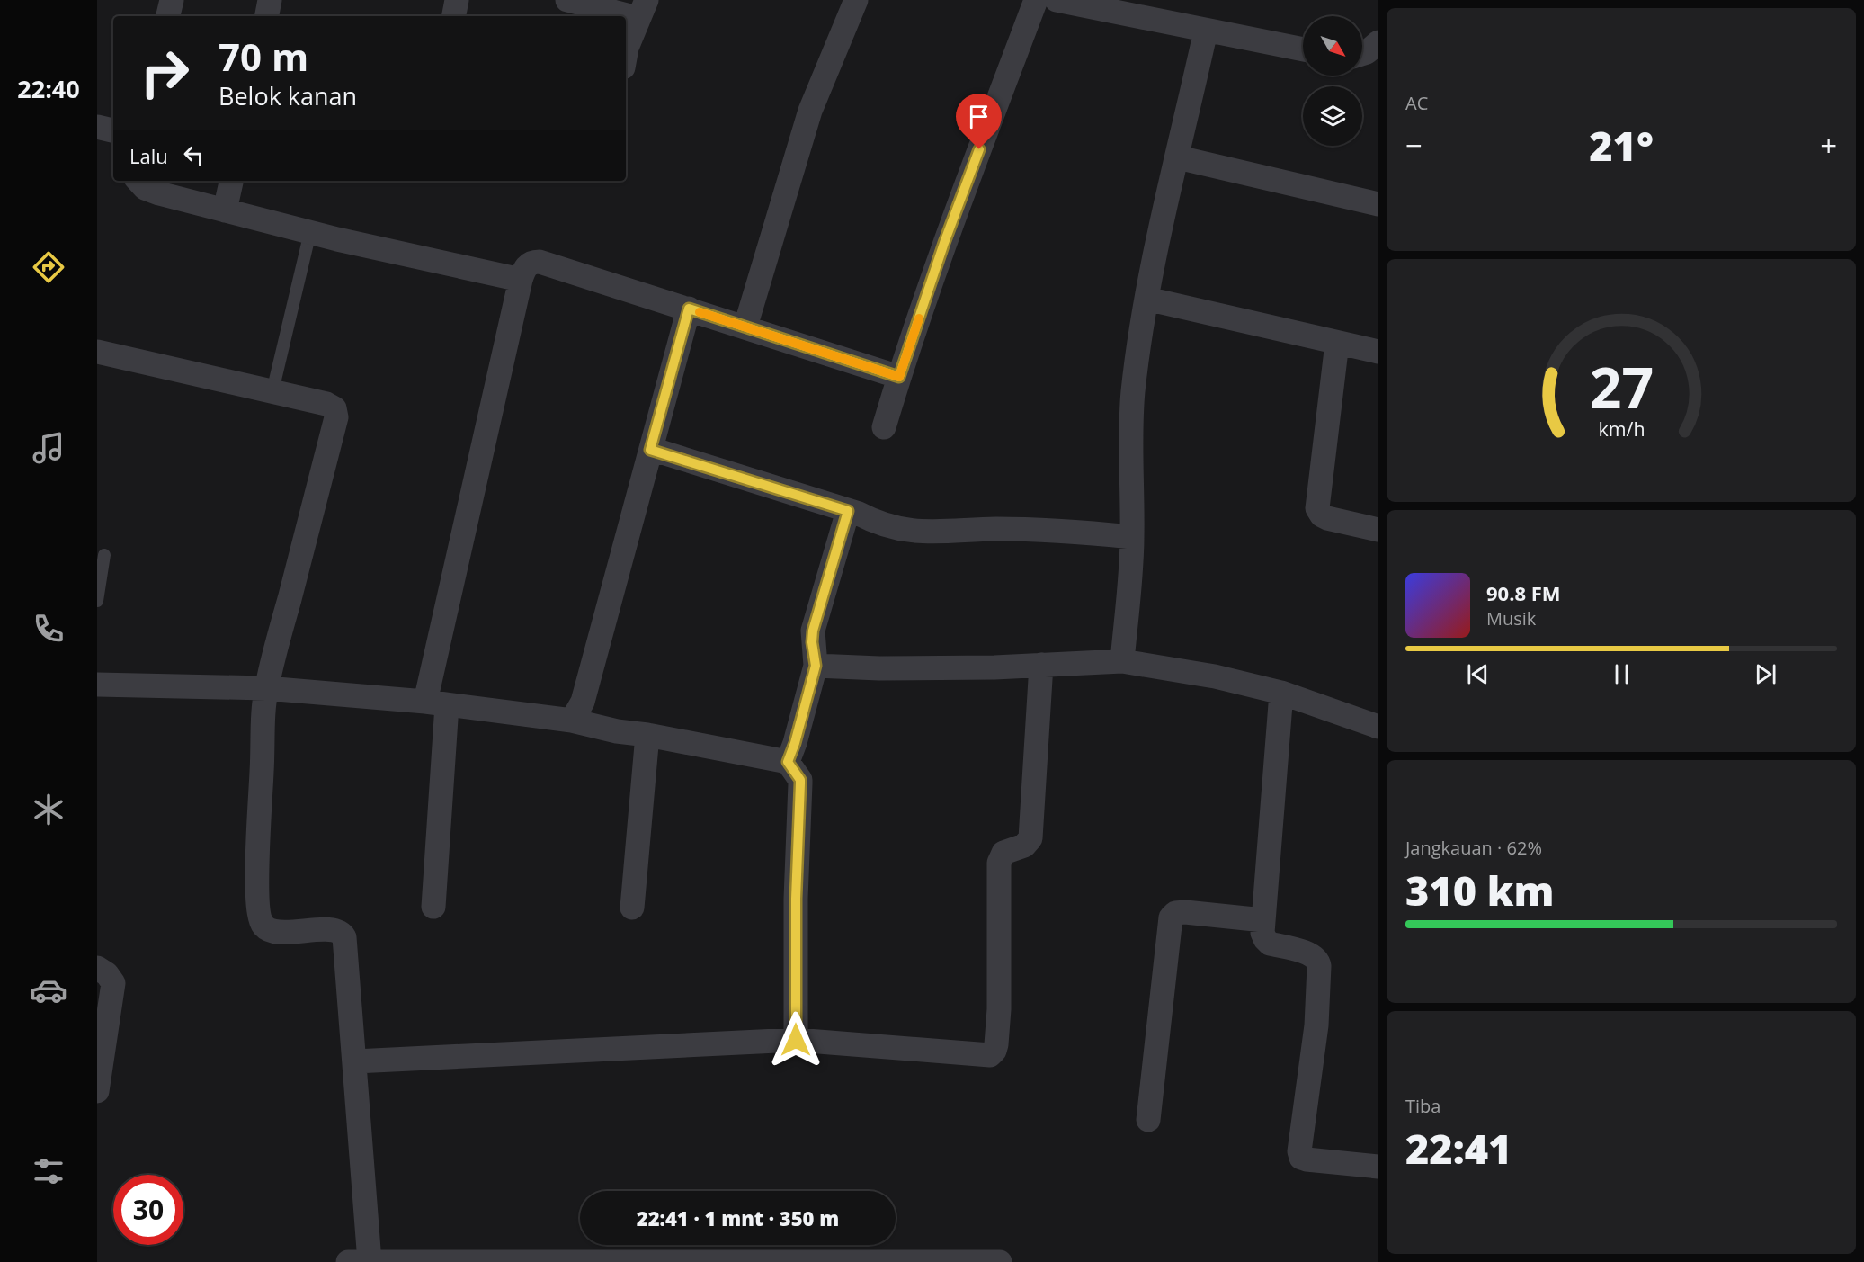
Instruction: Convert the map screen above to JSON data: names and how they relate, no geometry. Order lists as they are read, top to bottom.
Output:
{
  "north": "bottom right",
  "page": {
    "tabs": "22:40",
    "tile": [
      "AC",
      ["Jangkauan · 62%", "310 km"],
      ["Tiba", "22:41"]
    ],
    "turn": ["70 m", "Belok kanan"],
    "heat": ["−", "21°", "+"],
    "then": "Lalu",
    "song": ["90.8 FM", "Musik"],
    "limit": "30",
    "trip": "22:41 · 1 mnt · 350 m",
    "gauge": ["27", "km/h"]
  }
}
